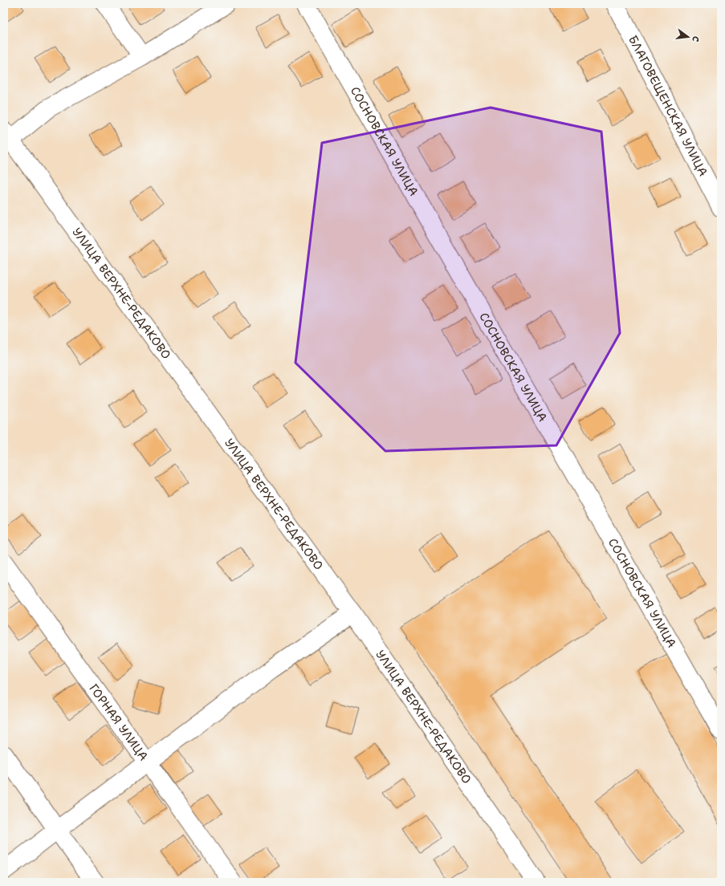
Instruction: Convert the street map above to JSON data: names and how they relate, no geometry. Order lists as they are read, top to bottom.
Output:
{
  "streets": {
    "street": [
      "БЛАГОВЕЩЕНСКАЯ УЛИЦА",
      "СОСНОВСКАЯ УЛИЦА",
      "УЛИЦА ВЕРХНЕ-РЕДАКОВО",
      "ГОРНАЯ УЛИЦА"
    ]
  },
  "north": "right"
}
